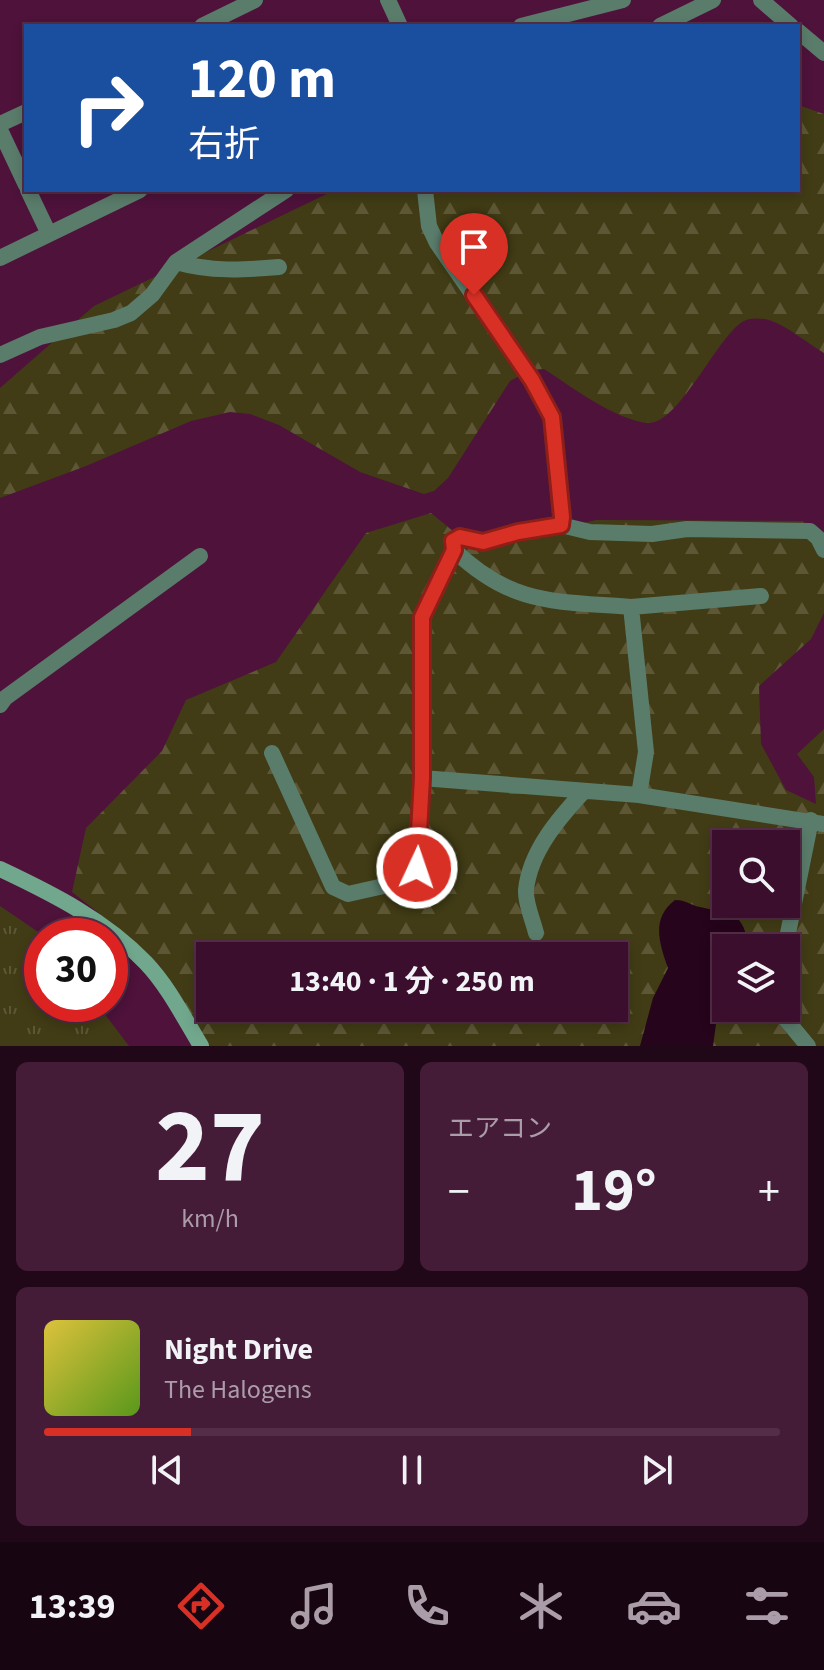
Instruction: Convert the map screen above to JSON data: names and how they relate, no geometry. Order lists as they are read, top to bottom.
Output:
{
  "page": {
    "turn": ["120 m", "右折"],
    "limit": "30",
    "trip": "13:40 · 1 分 · 250 m",
    "tile": [
      ["27", "km/h"],
      "エアコン"
    ],
    "heat": ["−", "19°", "+"],
    "song": ["Night Drive", "The Halogens"],
    "tabs": "13:39"
  }
}
